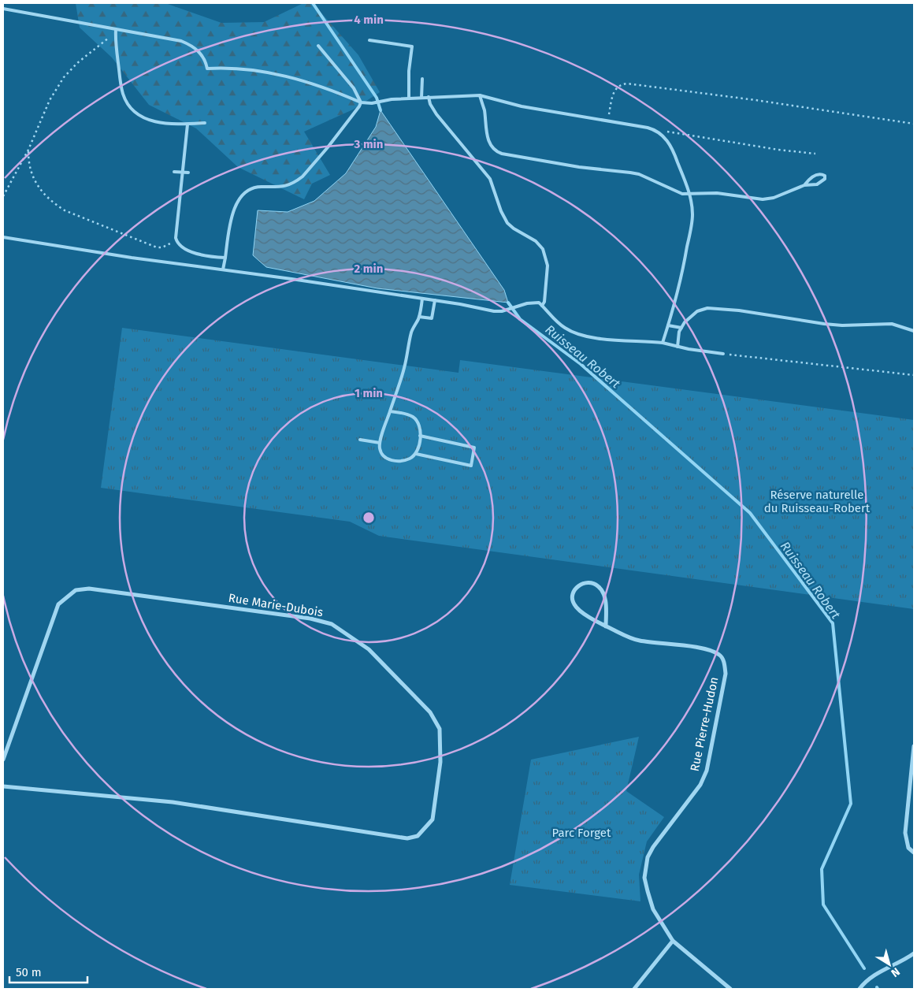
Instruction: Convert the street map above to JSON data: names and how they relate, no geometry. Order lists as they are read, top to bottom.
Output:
{
  "streets": {
    "street": ["Rue Marie-Dubois", "Rue Pierre-Hudon"]
  },
  "water": ["Ruisseau Robert"],
  "parks": ["Réserve naturelle du Ruisseau-Robert", "Parc Forget"],
  "scale_bar": "50 m",
  "north": "bottom right",
  "rings": [
    "4 min",
    "3 min",
    "2 min",
    "1 min"
  ]
}
